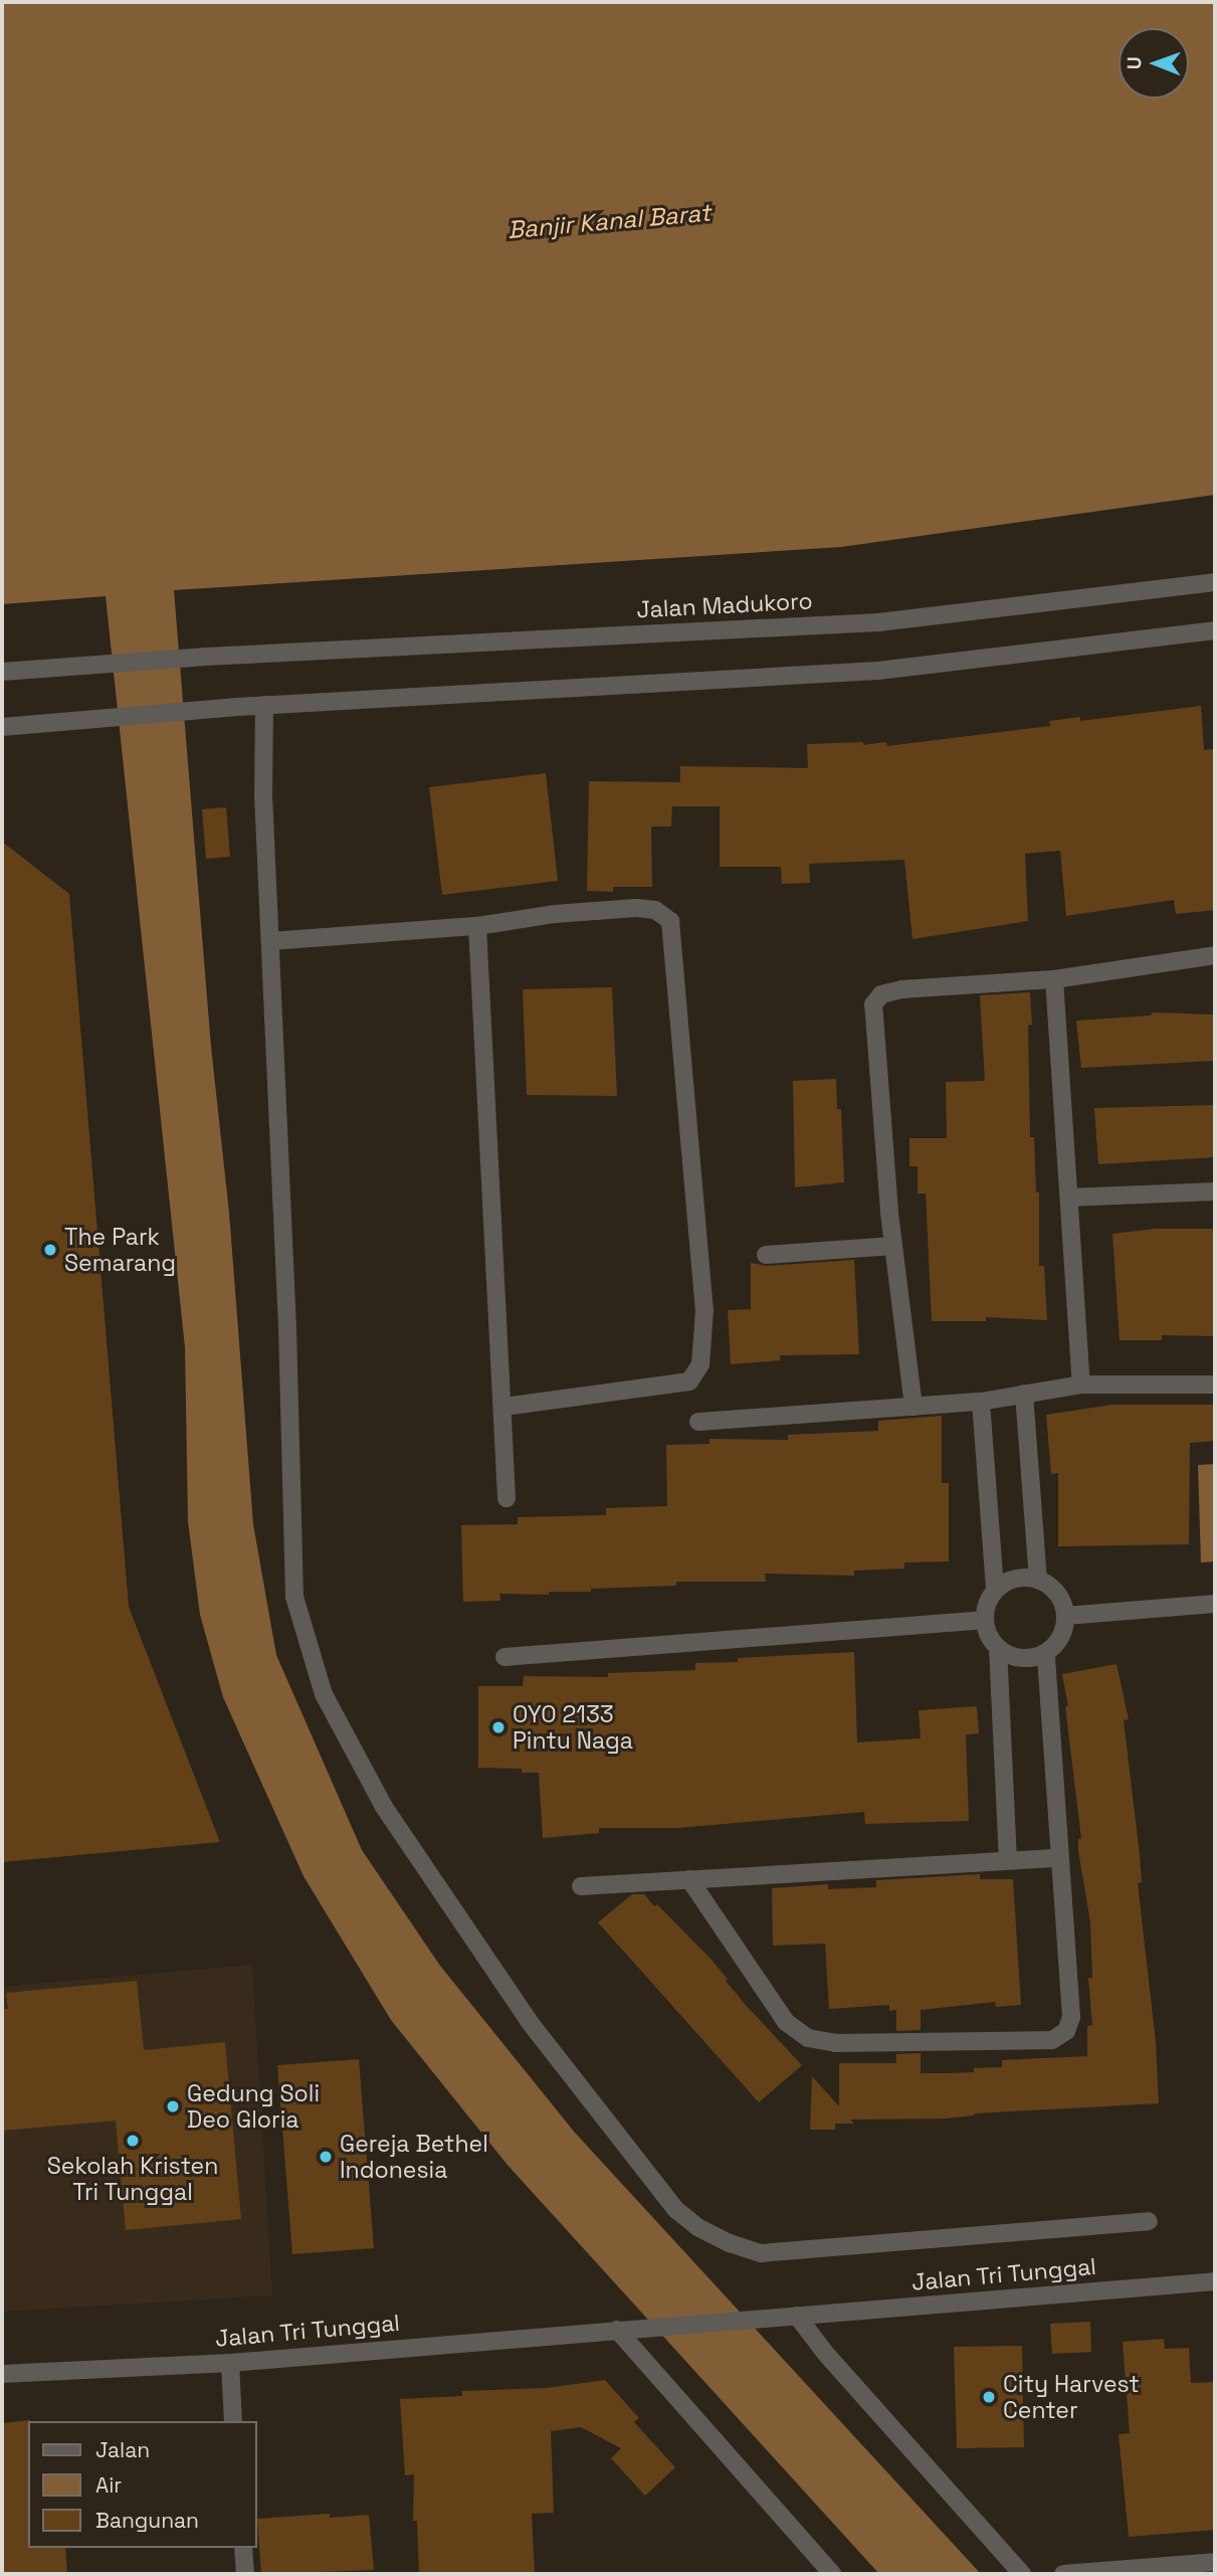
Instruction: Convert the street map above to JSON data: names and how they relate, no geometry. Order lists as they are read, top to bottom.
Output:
{
  "streets": {
    "street": ["Jalan Madukoro", "Jalan Tri Tunggal"]
  },
  "water": ["Banjir Kanal Barat"],
  "places": [
    "The Park Semarang",
    "OYO 2133 Pintu Naga",
    "Gedung Soli Deo Gloria",
    "Sekolah Kristen Tri Tunggal",
    "Gereja Bethel Indonesia",
    "City Harvest Center"
  ],
  "legend": ["Jalan", "Air", "Bangunan"],
  "north": "left"
}
